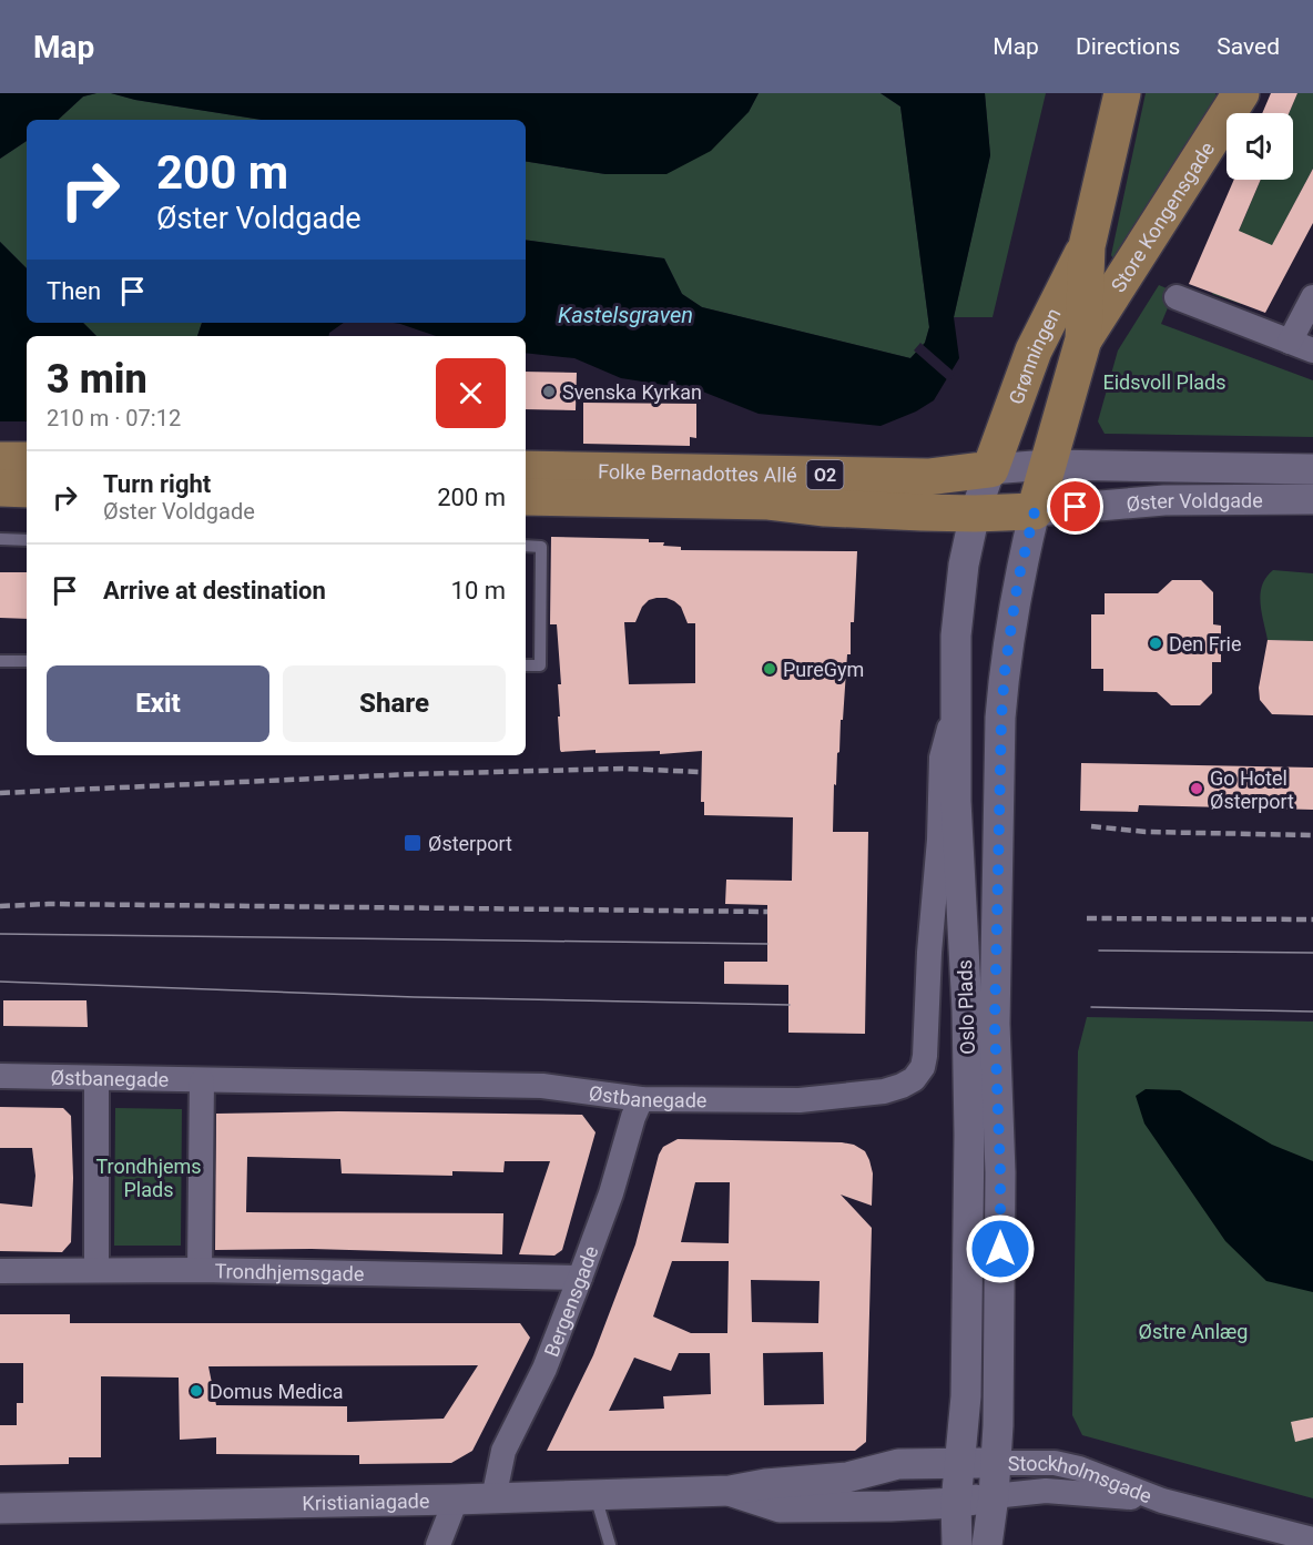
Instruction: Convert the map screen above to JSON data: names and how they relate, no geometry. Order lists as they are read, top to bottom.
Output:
{
  "streets": {
    "main road": [
      "Store Kongensgade",
      "Grønningen",
      "Folke Bernadottes Allé",
      "O2"
    ],
    "street": [
      "Øster Voldgade",
      "Oslo Plads",
      "Østbanegade",
      "Trondhjemsgade",
      "Bergensgade",
      "Stockholmsgade",
      "Kristianiagade"
    ]
  },
  "crossings": [
    ["Store Kongensgade", "Grønningen"],
    ["Grønningen", "Folke Bernadottes Allé"],
    ["Grønningen", "O2"],
    ["Grønningen", "Øster Voldgade"],
    ["Grønningen", "Oslo Plads"],
    ["Folke Bernadottes Allé", "O2"],
    ["Folke Bernadottes Allé", "Øster Voldgade"],
    ["Folke Bernadottes Allé", "Oslo Plads"],
    ["O2", "Øster Voldgade"],
    ["O2", "Oslo Plads"],
    ["Øster Voldgade", "Oslo Plads"],
    ["Oslo Plads", "Østbanegade"],
    ["Oslo Plads", "Stockholmsgade"],
    ["Oslo Plads", "Kristianiagade"],
    ["Østbanegade", "Bergensgade"],
    ["Trondhjemsgade", "Bergensgade"],
    ["Bergensgade", "Kristianiagade"],
    ["Stockholmsgade", "Kristianiagade"]
  ],
  "water": ["Kastelsgraven"],
  "parks": ["Eidsvoll Plads", "Trondhjems Plads", "Østre Anlæg"],
  "places": {
    "other": [
      "Svenska Kyrkan",
      "Den Frie",
      "PureGym",
      "Go Hotel Østerport",
      "Domus Medica"
    ],
    "transit": ["Østerport"]
  },
  "page": {
    "header": "Map",
    "nav": ["Map", "Directions", "Saved"],
    "turn": ["200 m", "Øster Voldgade"],
    "then": "Then",
    "heading": ["3 min", "210 m · 07:12"],
    "list": [
      {
        "name": "Turn right",
        "note": "Øster Voldgade",
        "value": "200 m"
      },
      {
        "name": "Arrive at destination",
        "value": "10 m"
      }
    ],
    "buttons": ["Exit", "Share"]
  }
}
